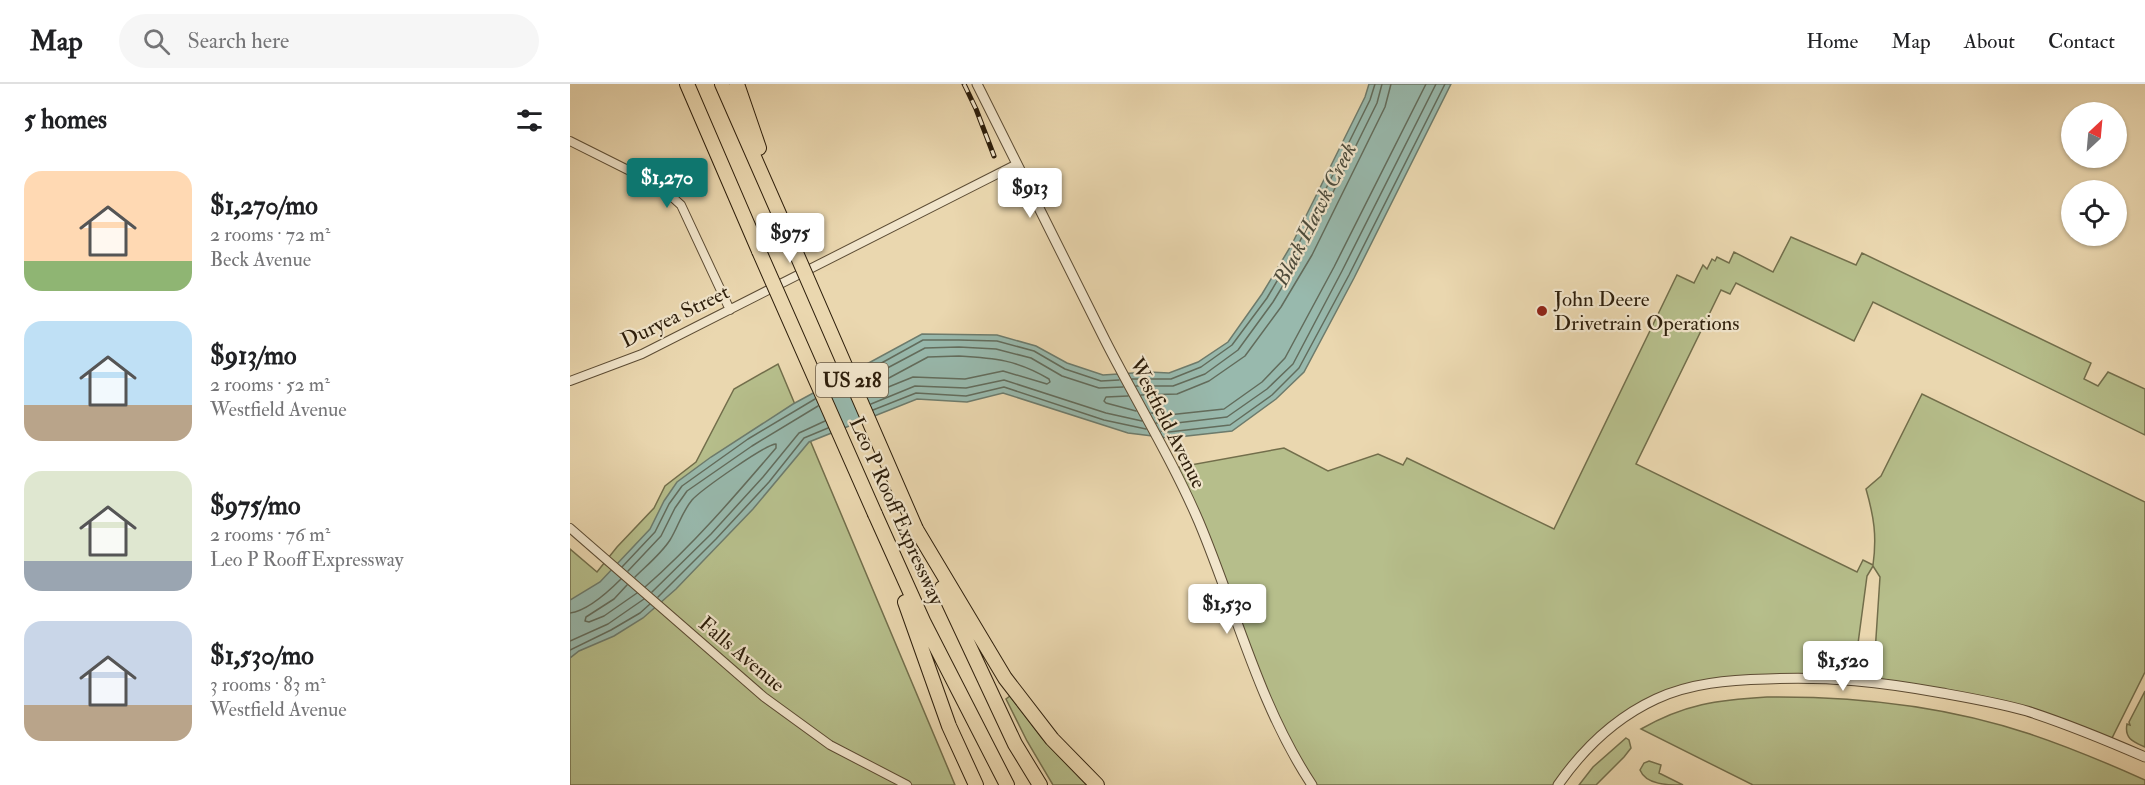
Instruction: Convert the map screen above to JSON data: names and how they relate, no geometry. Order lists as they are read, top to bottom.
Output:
{
  "streets": {
    "highway": ["US 218", "Leo P Rooff Expressway"],
    "street": ["Duryea Street", "Westfield Avenue", "Falls Avenue"]
  },
  "crossings": [
    ["Duryea Street", "Westfield Avenue"]
  ],
  "water": ["Black Hawk Creek"],
  "places": ["John Deere Drivetrain Operations"],
  "north": "top right",
  "page": {
    "header": "Map",
    "search": "Search here",
    "nav": [
      "Home",
      "Map",
      "About",
      "Contact"
    ],
    "heading": "5 homes",
    "list": [
      {
        "name": "$1,270/mo",
        "note": "2 rooms · 72 m² · Beck Avenue"
      },
      {
        "name": "$913/mo",
        "note": "2 rooms · 52 m² · Westfield Avenue"
      },
      {
        "name": "$975/mo",
        "note": "2 rooms · 76 m² · Leo P Rooff Expressway"
      },
      {
        "name": "$1,530/mo",
        "note": "3 rooms · 83 m² · Westfield Avenue"
      }
    ],
    "price": [
      "$1,270",
      "$913",
      "$975",
      "$1,530",
      "$1,520"
    ]
  }
}
